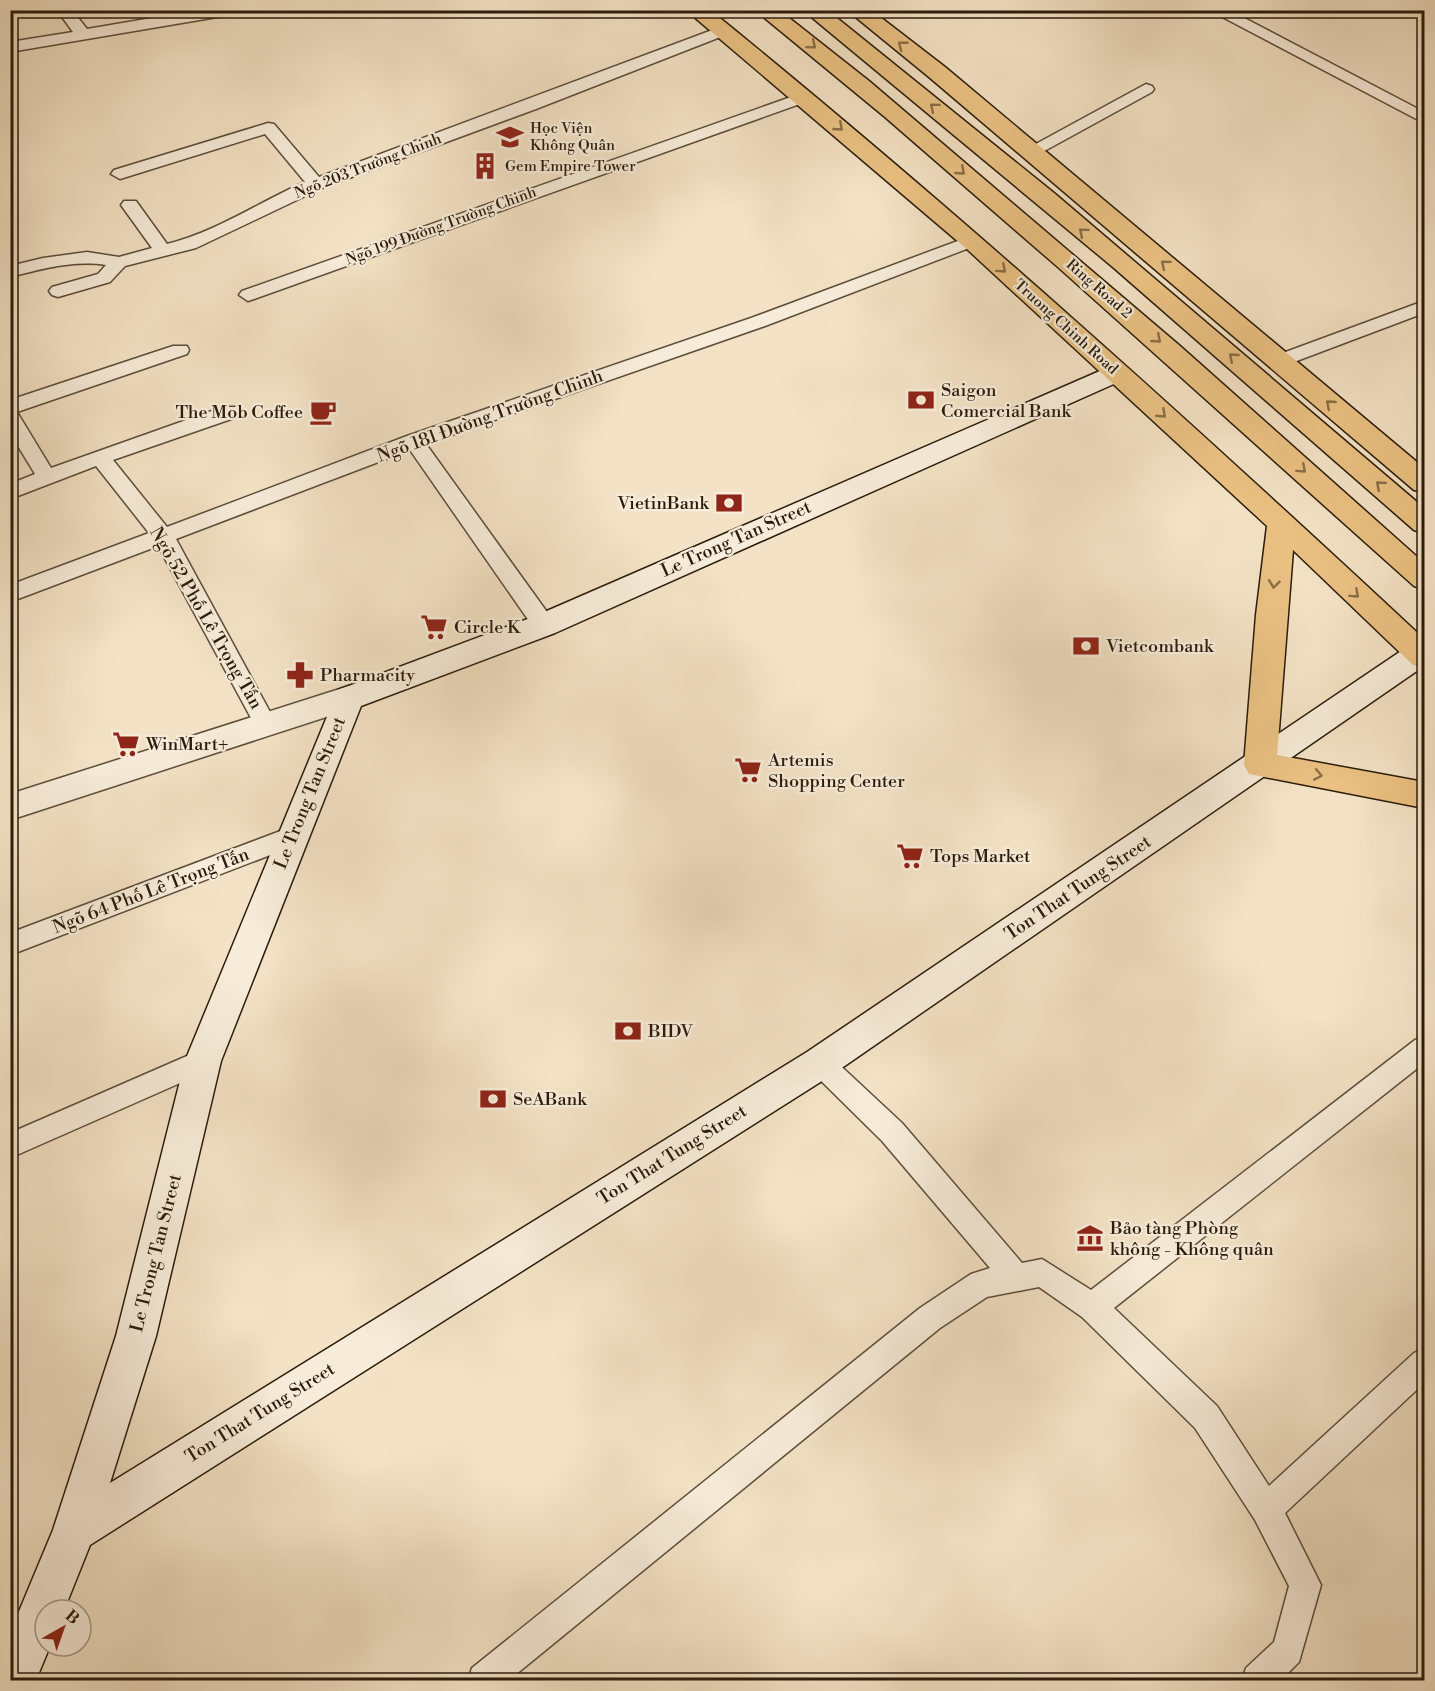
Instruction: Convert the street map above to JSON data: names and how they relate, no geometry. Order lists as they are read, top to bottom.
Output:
{
  "streets": {
    "main road": [
      "Ring Road 2",
      "Truong Chinh Road",
      "Le Trong Tan Street",
      "Ton That Tung Street"
    ],
    "lane": [
      "Ngõ 203 Trường Chinh",
      "Ngõ 199 Đường Trường Chinh",
      "Ngõ 181 Đường Trường Chinh",
      "Ngõ 52 Phố Lê Trọng Tấn",
      "Ngõ 64 Phố Lê Trọng Tấn"
    ]
  },
  "crossings": [
    ["Ngõ 203 Trường Chinh", "Truong Chinh Road"],
    ["Ngõ 199 Đường Trường Chinh", "Truong Chinh Road"],
    ["Truong Chinh Road", "Ngõ 181 Đường Trường Chinh"],
    ["Truong Chinh Road", "Le Trong Tan Street"],
    ["Truong Chinh Road", "Ton That Tung Street"],
    ["Ngõ 181 Đường Trường Chinh", "Ngõ 52 Phố Lê Trọng Tấn"],
    ["Le Trong Tan Street", "Ton That Tung Street"],
    ["Le Trong Tan Street", "Ngõ 64 Phố Lê Trọng Tấn"]
  ],
  "places": {
    "school or university": ["Học Viện Không Quân"],
    "building": ["Gem Empire Tower"],
    "bank": [
      "Saigon Comercial Bank",
      "VietinBank",
      "Vietcombank",
      "BIDV",
      "SeABank"
    ],
    "cafe": ["The Mob Coffee"],
    "supermarket": [
      "Circle K",
      "WinMart+",
      "Artemis Shopping Center",
      "Tops Market"
    ],
    "pharmacy": ["Pharmacity"],
    "museum": ["Bảo tàng Phòng không - Không quân"]
  },
  "north": "top right"
}
